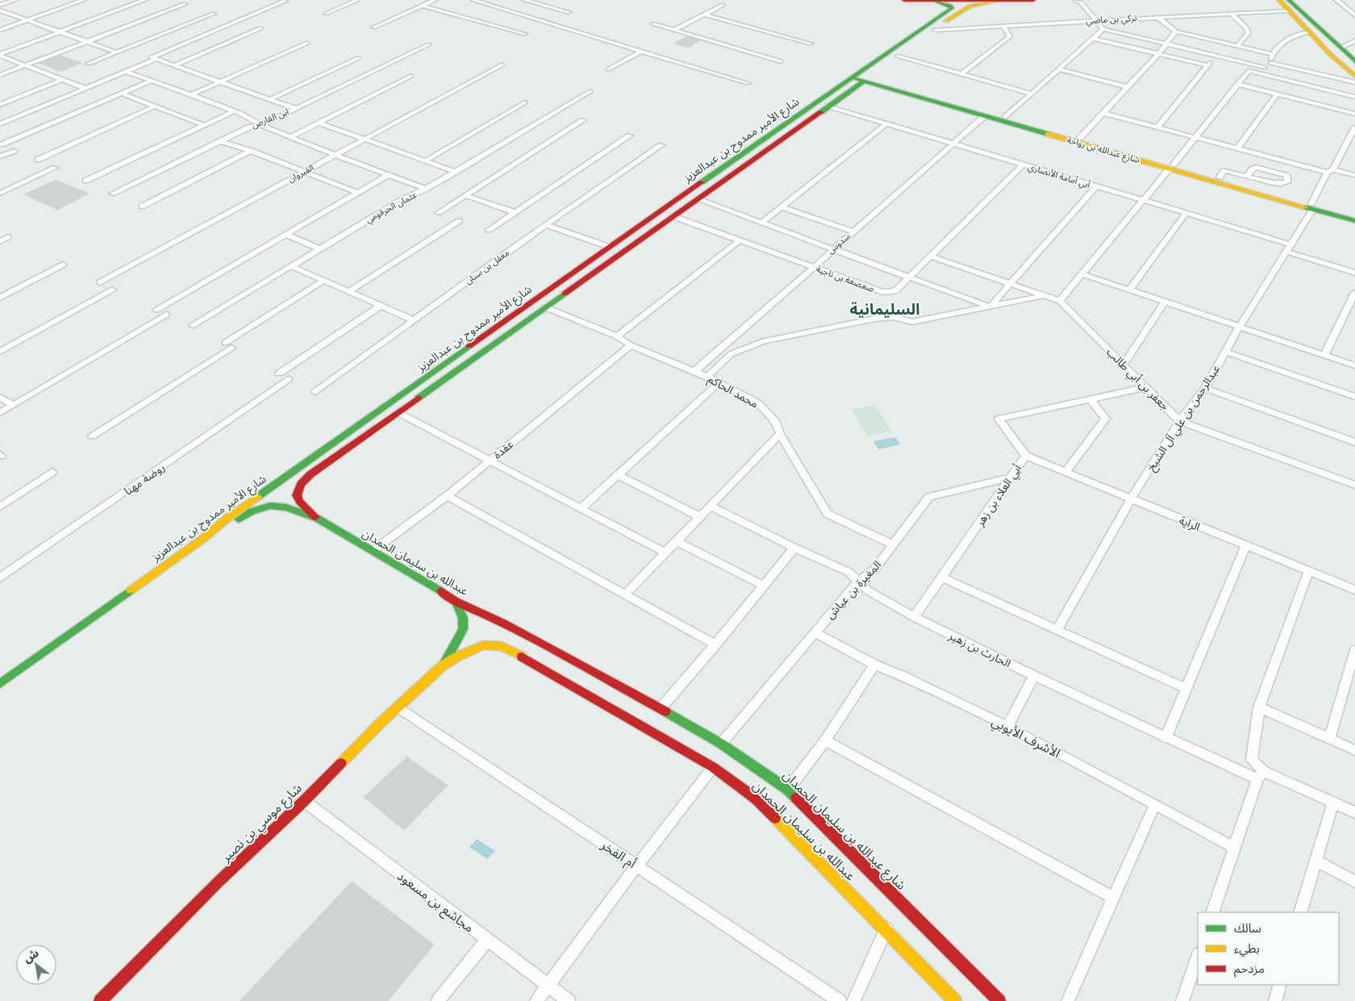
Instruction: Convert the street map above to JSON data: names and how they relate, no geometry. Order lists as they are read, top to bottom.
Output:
{
  "streets": {
    "street": [
      "تركي بن ماضي",
      "ابن القارص",
      "شارع الأمير ممدوح بن عبدالعزيز",
      "شارع عبدالله بن رواحة",
      "القيروان",
      "أبي أمامة الأنصاري",
      "عثمان الحرقومي",
      "سدوس",
      "معقل بن سنان",
      "صعصعة بن ناجية",
      "جعفر بن أبي طالب",
      "محمد الحاكم",
      "عبدالرحمن بن علي آل الشيخ",
      "عقدة",
      "روضة مهنا",
      "أبي العلاء بن زهر",
      "الراية",
      "عبدالله بن سليمان الحمدان",
      "المغيرة بن عياش",
      "الحارث بن زهير",
      "الأشرف الأيوبي",
      "شارع موسي بن نصير",
      "شارع عبدالله بن سليمان الحمدان",
      "أم الفخر",
      "مجاشع بن مسعود"
    ]
  },
  "crossings": [
    ["تركي بن ماضي", "شارع الأمير ممدوح بن عبدالعزيز"],
    ["شارع الأمير ممدوح بن عبدالعزيز", "شارع عبدالله بن رواحة"],
    ["شارع الأمير ممدوح بن عبدالعزيز", "أبي أمامة الأنصاري"],
    ["شارع الأمير ممدوح بن عبدالعزيز", "صعصعة بن ناجية"],
    ["شارع الأمير ممدوح بن عبدالعزيز", "محمد الحاكم"],
    ["شارع الأمير ممدوح بن عبدالعزيز", "عبدالله بن سليمان الحمدان"],
    ["شارع عبدالله بن رواحة", "سدوس"],
    ["شارع عبدالله بن رواحة", "عبدالرحمن بن علي آل الشيخ"],
    ["أبي أمامة الأنصاري", "سدوس"],
    ["أبي أمامة الأنصاري", "صعصعة بن ناجية"],
    ["أبي أمامة الأنصاري", "عبدالرحمن بن علي آل الشيخ"],
    ["سدوس", "صعصعة بن ناجية"],
    ["سدوس", "محمد الحاكم"],
    ["صعصعة بن ناجية", "جعفر بن أبي طالب"],
    ["جعفر بن أبي طالب", "عبدالرحمن بن علي آل الشيخ"],
    ["جعفر بن أبي طالب", "أبي العلاء بن زهر"],
    ["محمد الحاكم", "عقدة"],
    ["محمد الحاكم", "المغيرة بن عياش"],
    ["عبدالرحمن بن علي آل الشيخ", "الراية"],
    ["عقدة", "عبدالله بن سليمان الحمدان"],
    ["أبي العلاء بن زهر", "الراية"],
    ["أبي العلاء بن زهر", "المغيرة بن عياش"],
    ["أبي العلاء بن زهر", "الحارث بن زهير"],
    ["عبدالله بن سليمان الحمدان", "شارع موسي بن نصير"],
    ["عبدالله بن سليمان الحمدان", "شارع عبدالله بن سليمان الحمدان"],
    ["المغيرة بن عياش", "الحارث بن زهير"],
    ["المغيرة بن عياش", "الأشرف الأيوبي"],
    ["المغيرة بن عياش", "شارع عبدالله بن سليمان الحمدان"],
    ["شارع موسي بن نصير", "أم الفخر"],
    ["شارع موسي بن نصير", "مجاشع بن مسعود"]
  ],
  "districts": ["السليمانية"],
  "legend": ["سالك", "بطيء", "مزدحم"],
  "north": "top left"
}
